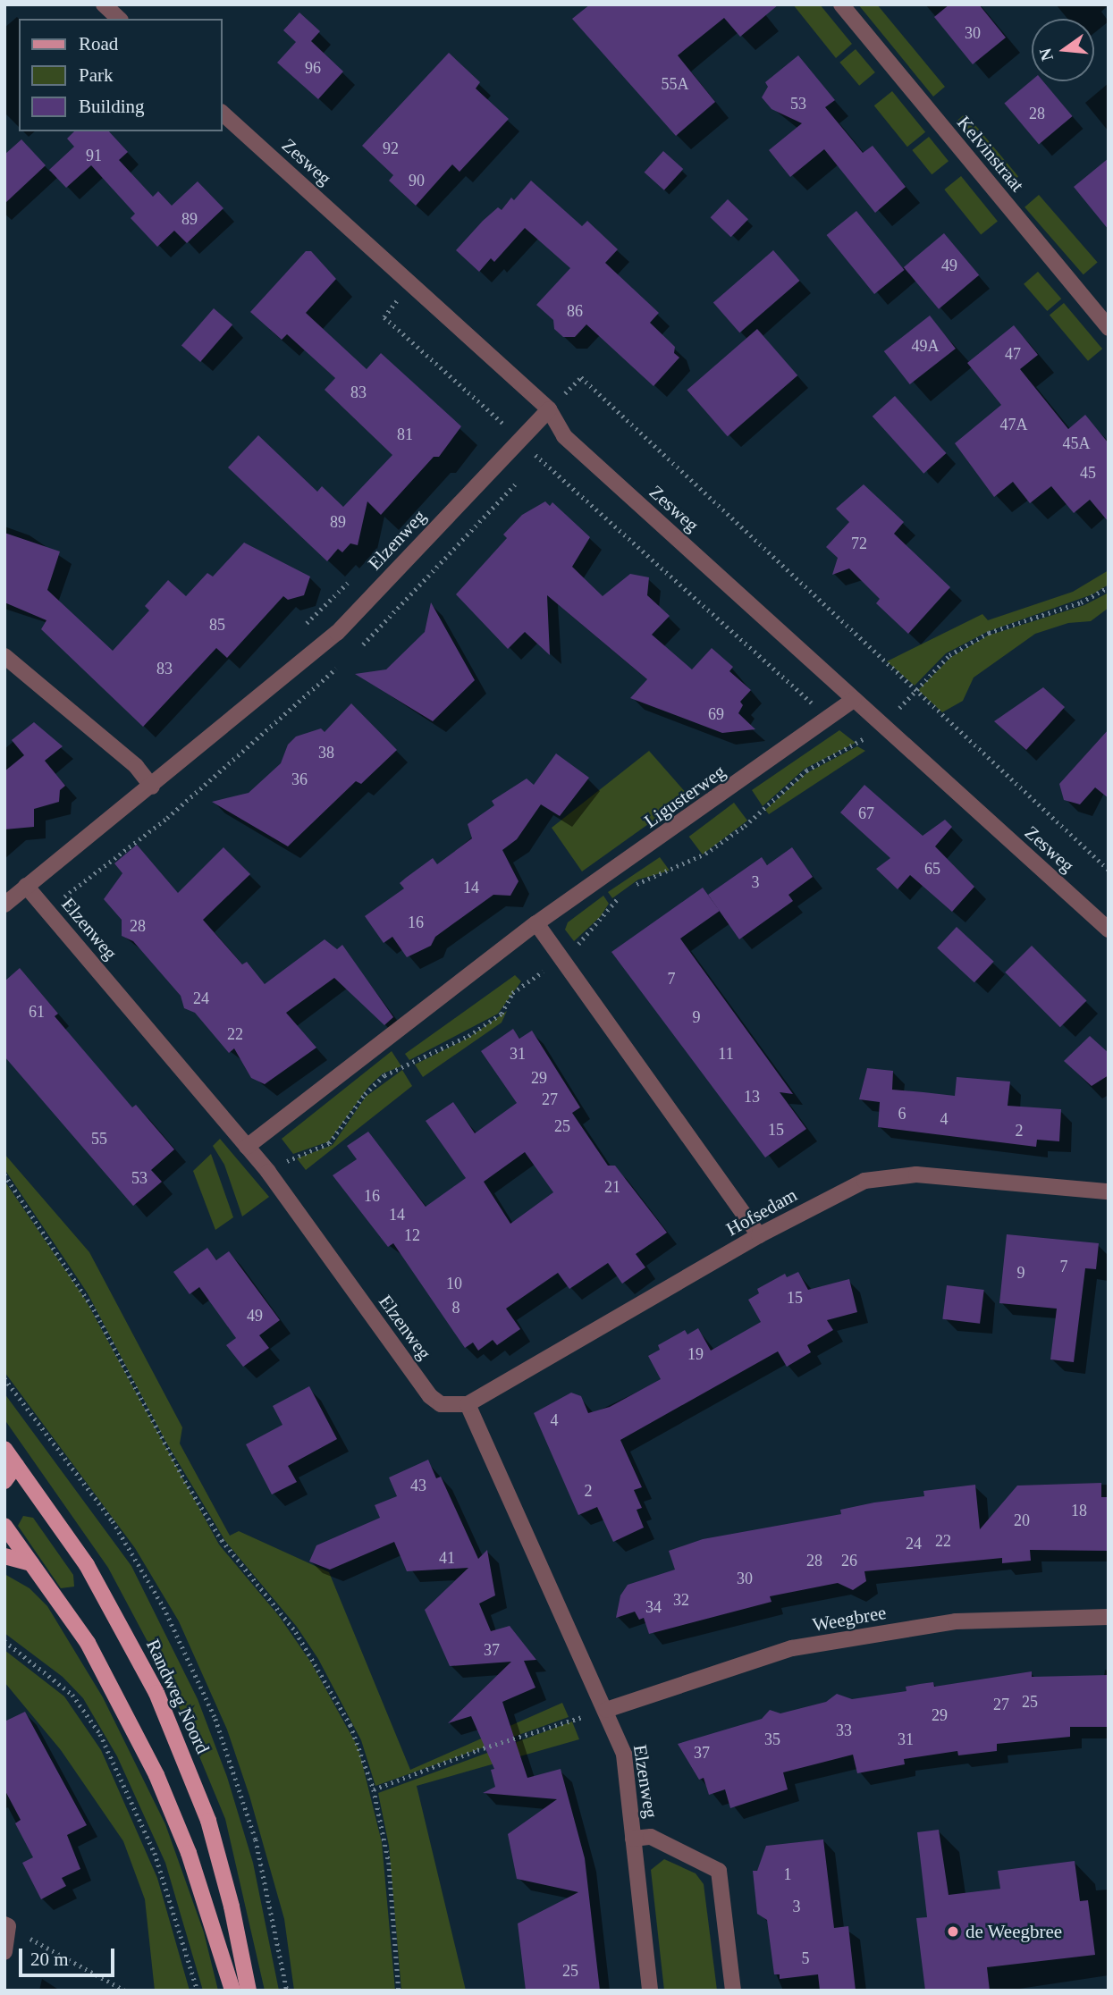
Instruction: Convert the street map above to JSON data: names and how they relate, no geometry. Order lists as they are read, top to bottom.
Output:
{
  "streets": {
    "main road": ["Randweg Noord"],
    "street": [
      "Kelvinstraat",
      "Zesweg",
      "Elzenweg",
      "Ligusterweg",
      "Hofsedam",
      "Weegbree"
    ]
  },
  "crossings": [
    ["Zesweg", "Elzenweg"],
    ["Zesweg", "Ligusterweg"],
    ["Elzenweg", "Ligusterweg"],
    ["Elzenweg", "Hofsedam"],
    ["Elzenweg", "Weegbree"]
  ],
  "places": ["de Weegbree"],
  "house_numbers": [
    "30",
    "96",
    "55A",
    "53",
    "28",
    "92",
    "91",
    "90",
    "89",
    "49",
    "86",
    "49A",
    "47",
    "83",
    "47A",
    "81",
    "45A",
    "45",
    "89",
    "72",
    "85",
    "83",
    "69",
    "38",
    "36",
    "67",
    "65",
    "3",
    "14",
    "16",
    "28",
    "7",
    "24",
    "61",
    "9",
    "22",
    "31",
    "11",
    "29",
    "13",
    "27",
    "6",
    "4",
    "25",
    "15",
    "2",
    "55",
    "53",
    "21",
    "16",
    "14",
    "12",
    "7",
    "9",
    "10",
    "15",
    "8",
    "49",
    "19",
    "4",
    "43",
    "2",
    "18",
    "20",
    "22",
    "24",
    "41",
    "28",
    "26",
    "30",
    "32",
    "34",
    "37",
    "25",
    "27",
    "29",
    "33",
    "35",
    "31",
    "37",
    "1",
    "3",
    "5",
    "25"
  ],
  "legend": ["Road", "Park", "Building"],
  "scale_bar": "20 m",
  "north": "left"
}
